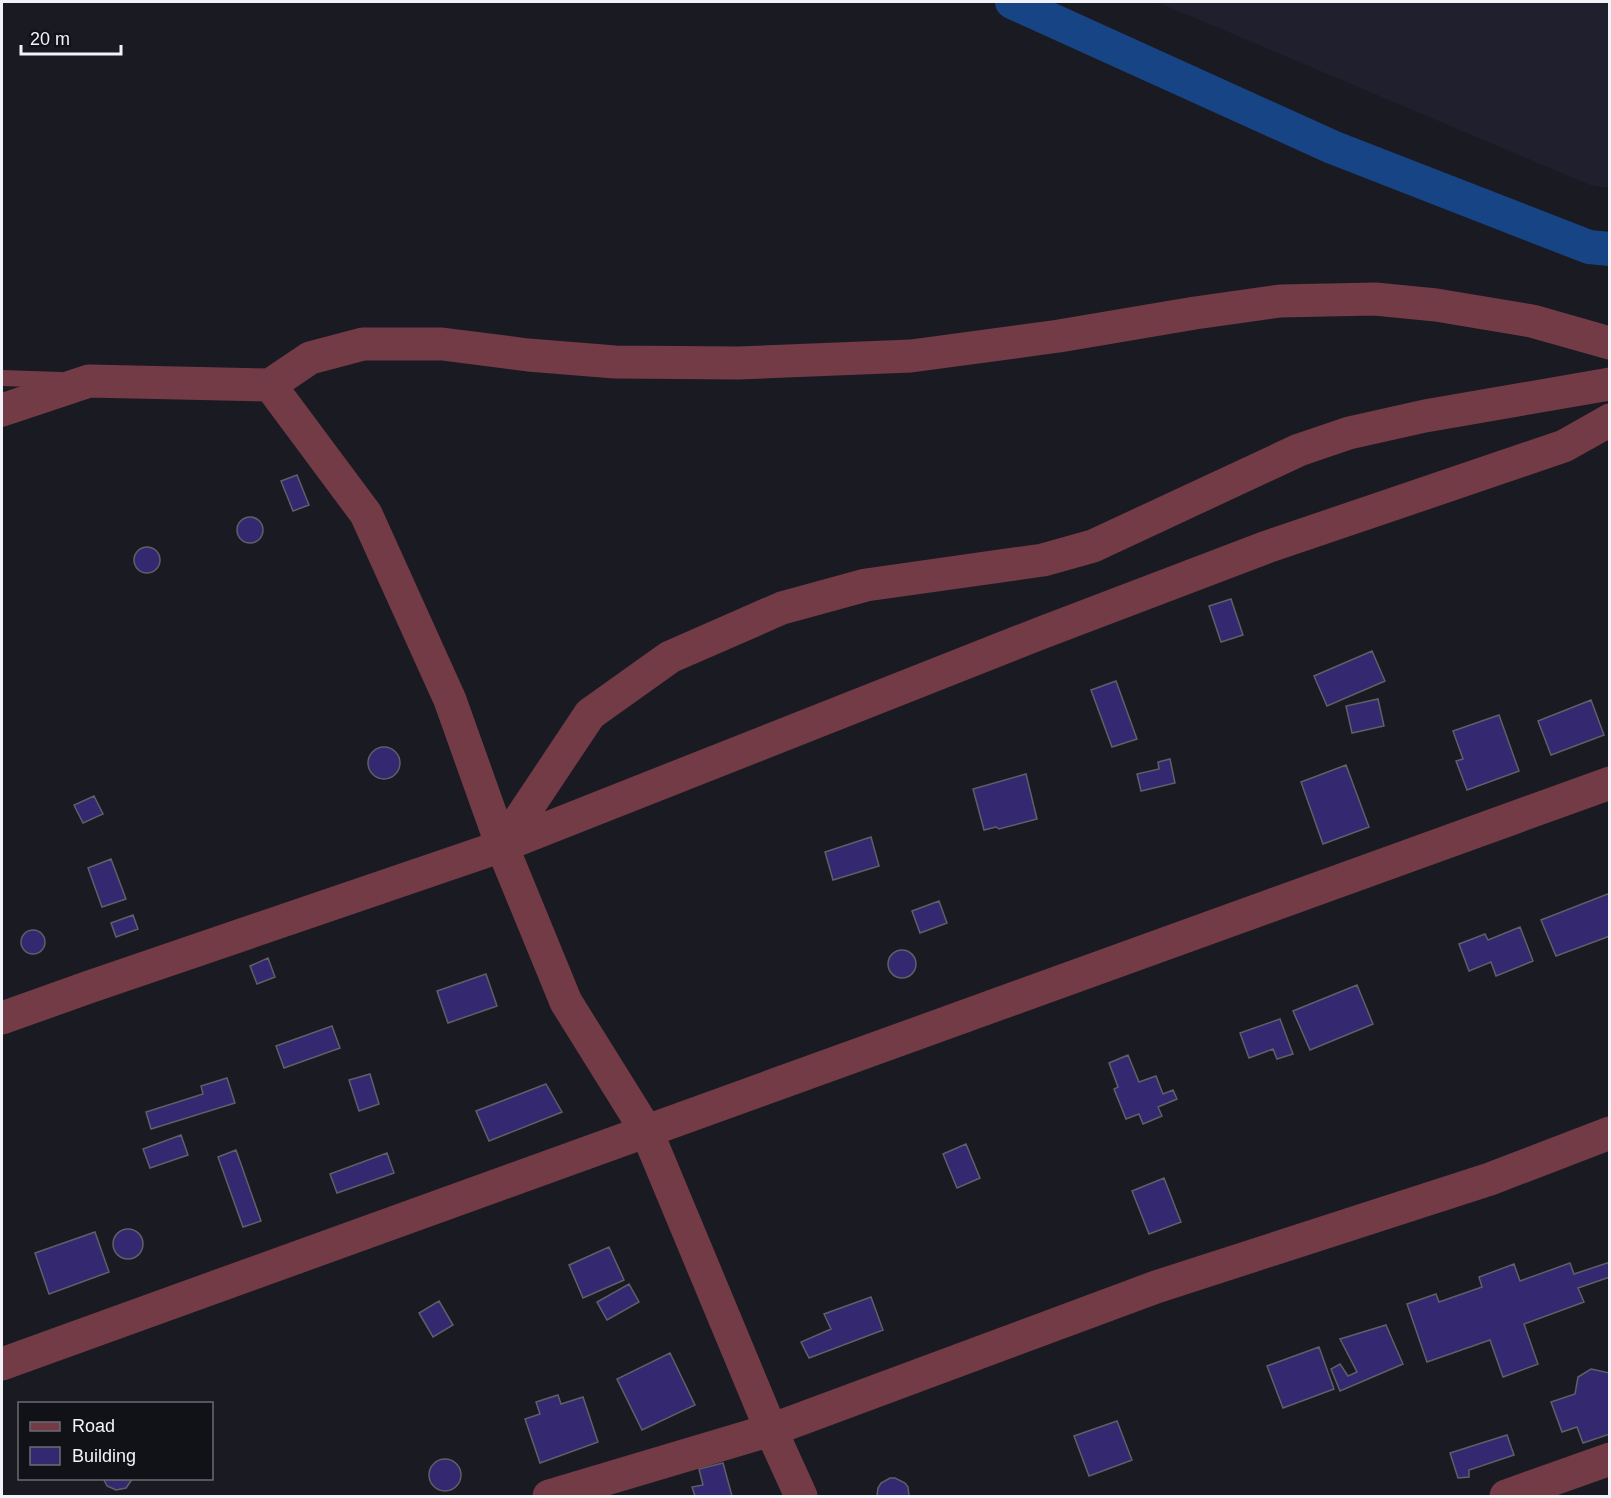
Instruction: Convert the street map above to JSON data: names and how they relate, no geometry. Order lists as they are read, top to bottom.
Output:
{
  "legend": ["Road", "Building"],
  "scale_bar": "20 m"
}
